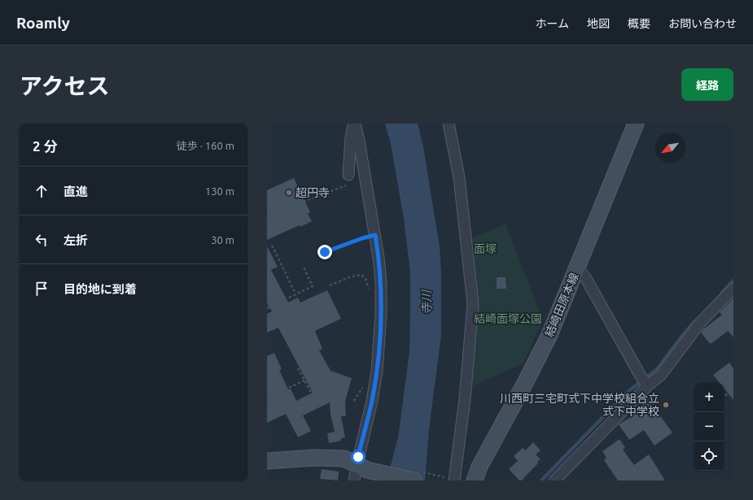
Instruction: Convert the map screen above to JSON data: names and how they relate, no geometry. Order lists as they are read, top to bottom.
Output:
{
  "streets": {
    "main road": ["結崎田原本線"]
  },
  "water": ["寺川"],
  "parks": ["面塚", "結崎面塚公園"],
  "places": ["超円寺", "川西町三宅町式下中学校組合立 式下中学校"],
  "north": "bottom left",
  "page": {
    "header": "Roamly",
    "nav": [
      "ホーム",
      "地図",
      "概要",
      "お問い合わせ"
    ],
    "title": "アクセス",
    "buttons": "経路",
    "heading": ["2 分", "徒歩 · 160 m"],
    "list": [
      ["直進", "130 m"],
      ["左折", "30 m"],
      "目的地に到着"
    ],
    "map_buttons": ["+", "−"]
  }
}
